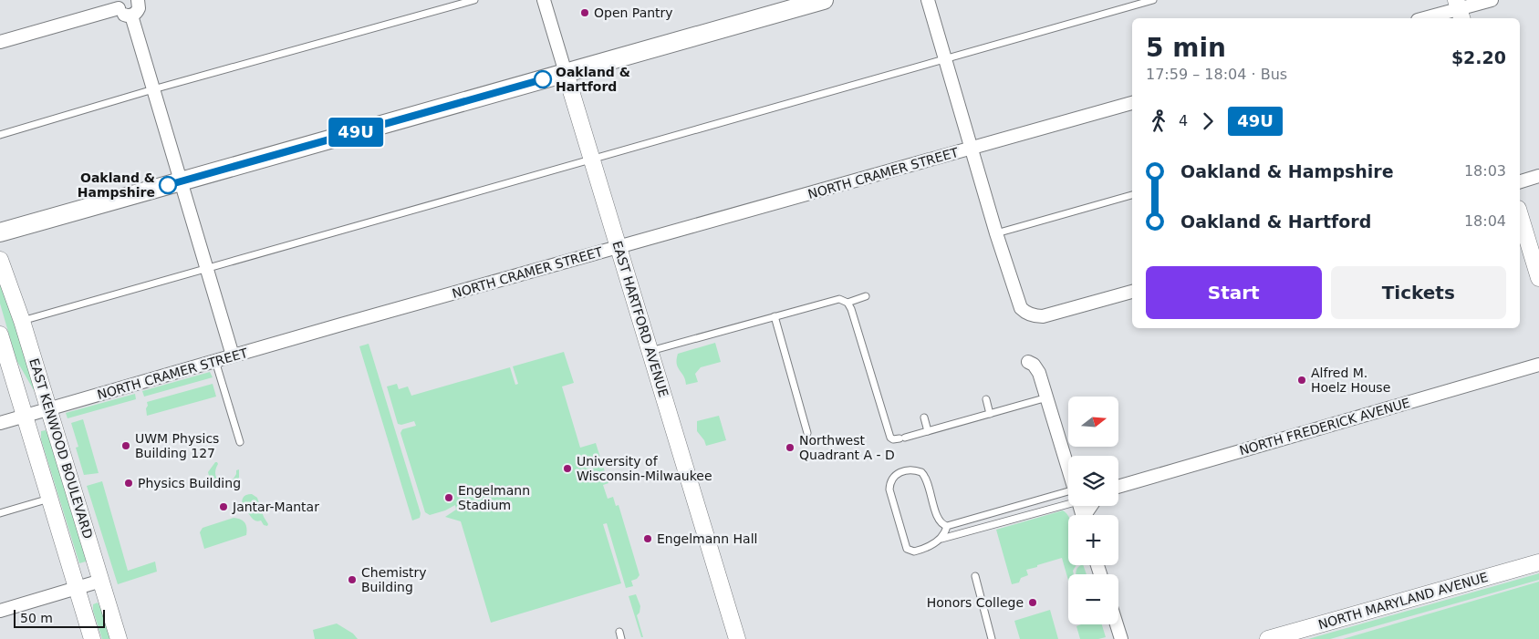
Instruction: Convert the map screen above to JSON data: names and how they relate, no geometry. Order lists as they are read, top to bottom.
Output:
{
  "streets": {
    "street": [
      "NORTH CRAMER STREET",
      "EAST HARTFORD AVENUE",
      "NORTH FREDERICK AVENUE",
      "EAST KENWOOD BOULEVARD",
      "NORTH MARYLAND AVENUE"
    ]
  },
  "crossings": [
    ["NORTH CRAMER STREET", "EAST HARTFORD AVENUE"],
    ["NORTH CRAMER STREET", "EAST KENWOOD BOULEVARD"]
  ],
  "places": [
    "Open Pantry",
    "Oakland & Hartford",
    "Oakland & Hampshire",
    "Alfred M. Hoelz House",
    "UWM Physics Building 127",
    "Northwest Quadrant A - D",
    "University of Wisconsin-Milwaukee",
    "Physics Building",
    "Engelmann Stadium",
    "Jantar-Mantar",
    "Engelmann Hall",
    "Chemistry Building",
    "Honors College"
  ],
  "lines": ["bus line 49U"],
  "scale_bar": "50 m",
  "north": "right",
  "page": {
    "on_map": "49U",
    "heading": ["5 min", "17:59 – 18:04 · Bus", "$2.20"],
    "legs": ["4", "49U"],
    "list": [
      {
        "name": "Oakland & Hampshire",
        "value": "18:03"
      },
      {
        "name": "Oakland & Hartford",
        "value": "18:04"
      }
    ],
    "buttons": ["Start", "Tickets"],
    "map_buttons": ["+", "−"],
    "scale": "50 m"
  }
}
